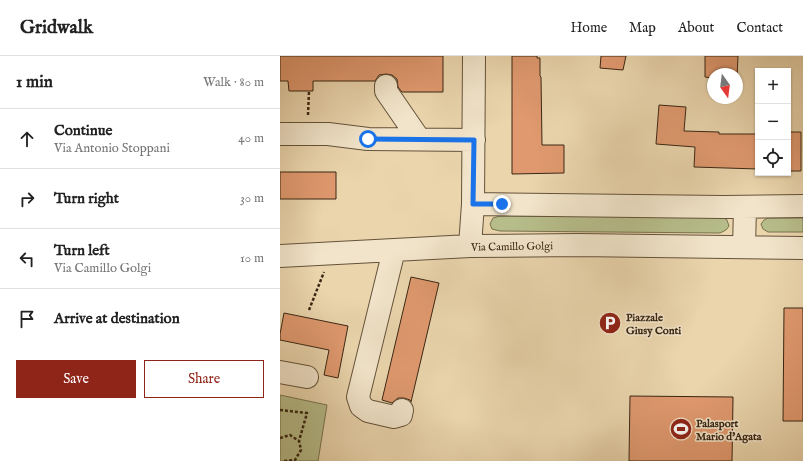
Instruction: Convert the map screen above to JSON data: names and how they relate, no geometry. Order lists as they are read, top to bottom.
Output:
{
  "streets": {
    "street": ["Via Camillo Golgi"]
  },
  "places": {
    "parking": ["Piazzale Giusy Conti"],
    "sports": ["Palasport Mario d'Agata"]
  },
  "north": "bottom",
  "page": {
    "header": "Gridwalk",
    "nav": [
      "Home",
      "Map",
      "About",
      "Contact"
    ],
    "heading": ["1 min", "Walk · 80 m"],
    "map_buttons": ["+", "−"],
    "list": [
      ["Continue", "Via Antonio Stoppani", "40 m"],
      ["Turn right", "30 m"],
      ["Turn left", "Via Camillo Golgi", "10 m"],
      "Arrive at destination"
    ],
    "buttons": ["Save", "Share"]
  }
}
